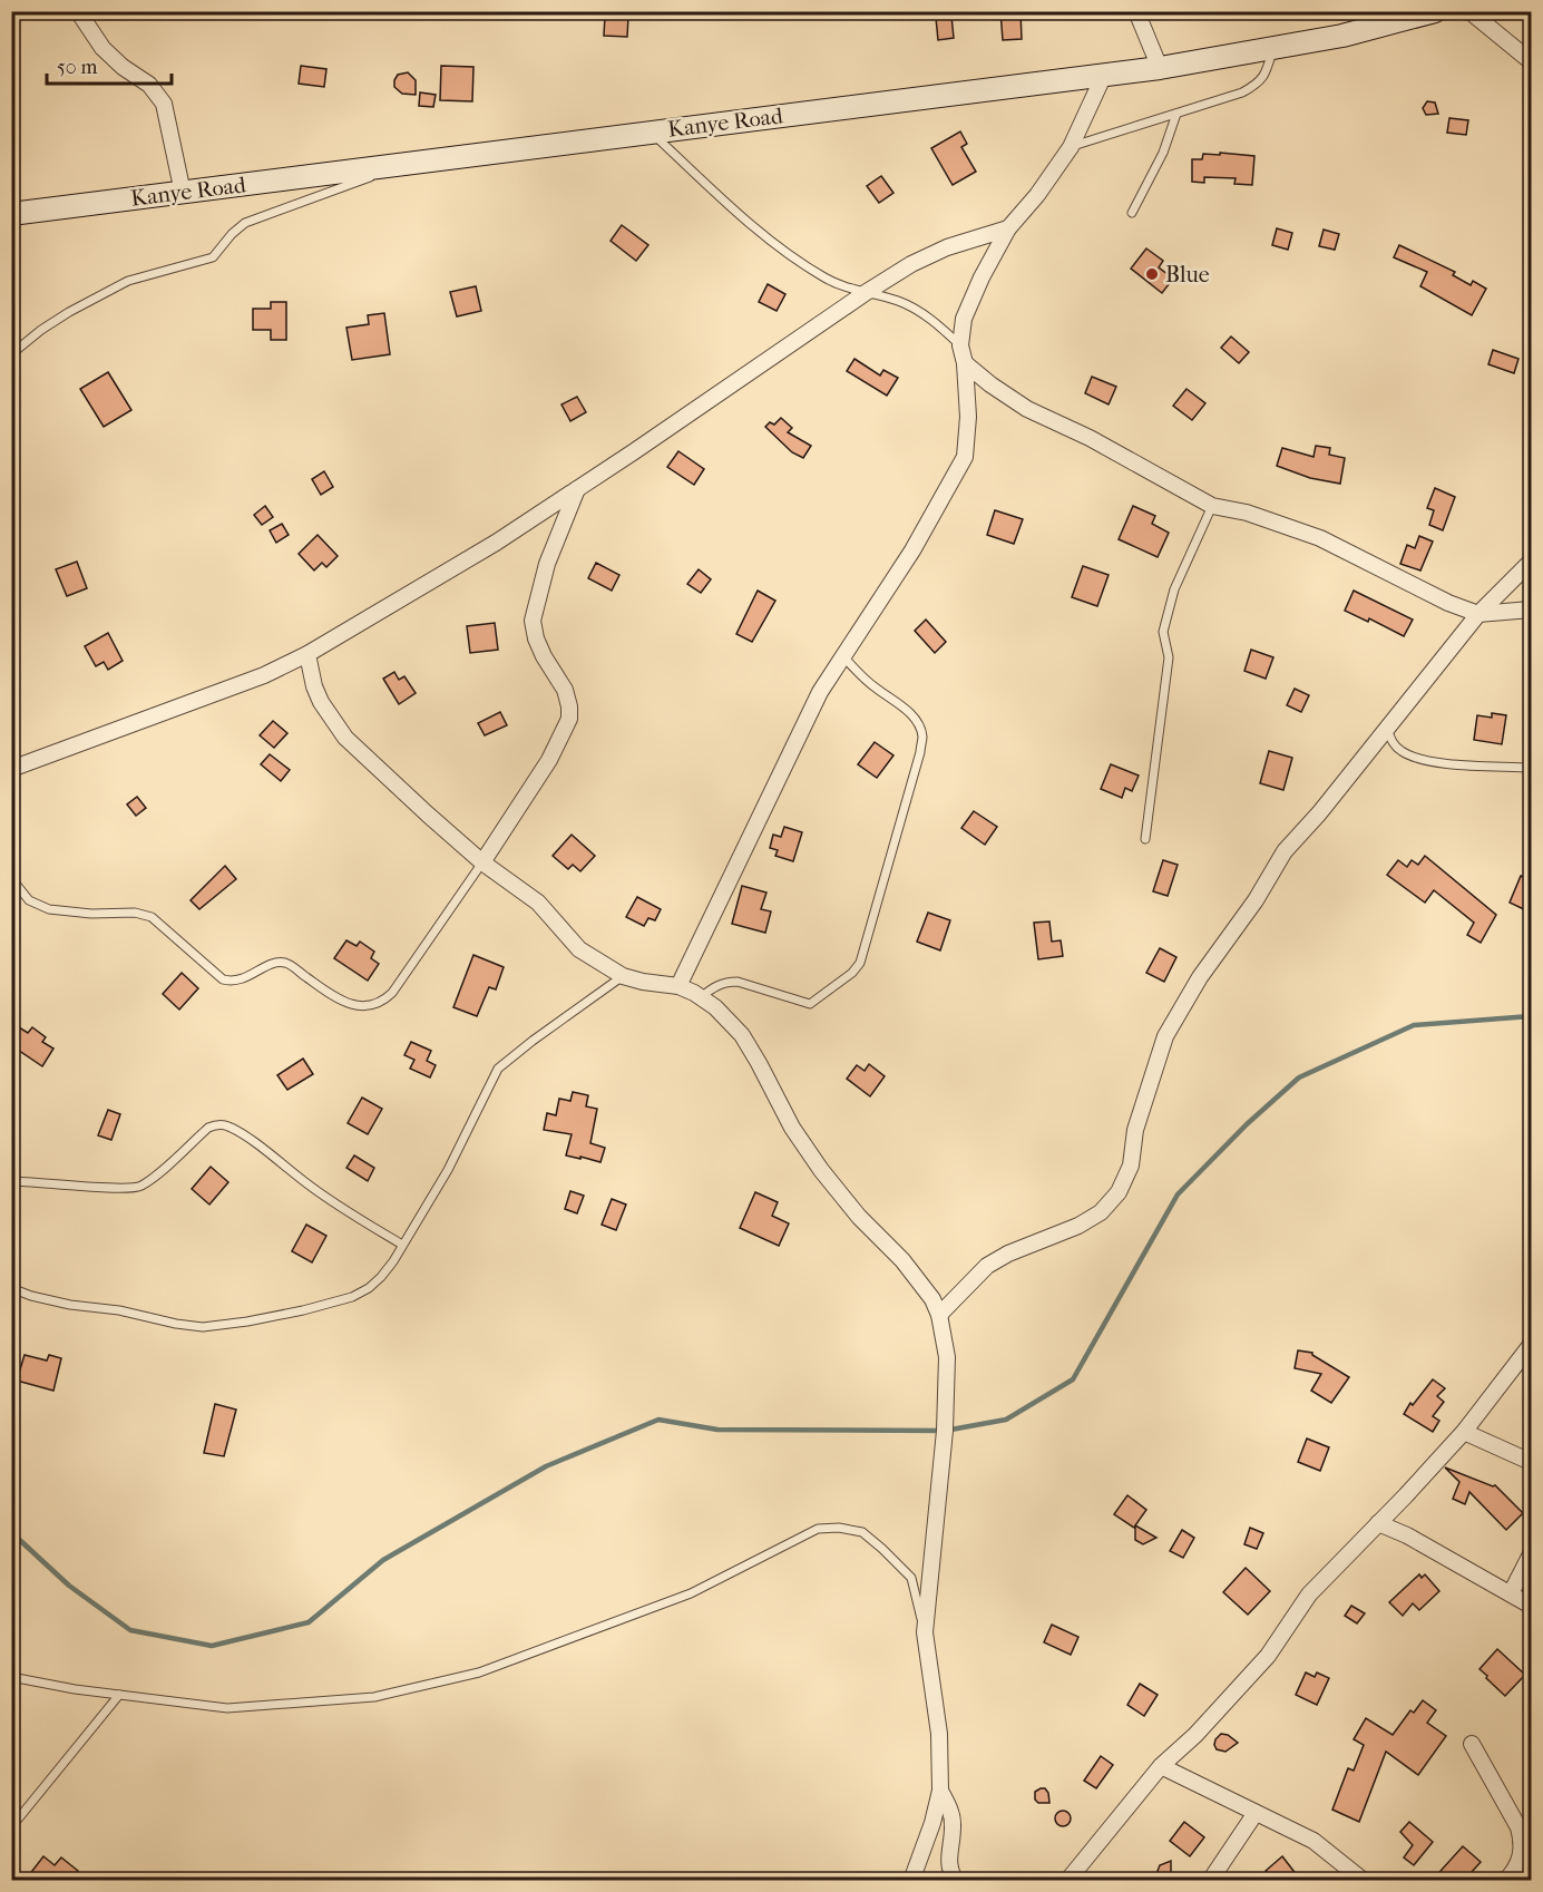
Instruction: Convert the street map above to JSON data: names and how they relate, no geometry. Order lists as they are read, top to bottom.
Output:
{
  "streets": {
    "main road": ["Kanye Road"]
  },
  "places": ["Blue"],
  "scale_bar": "50 m"
}
